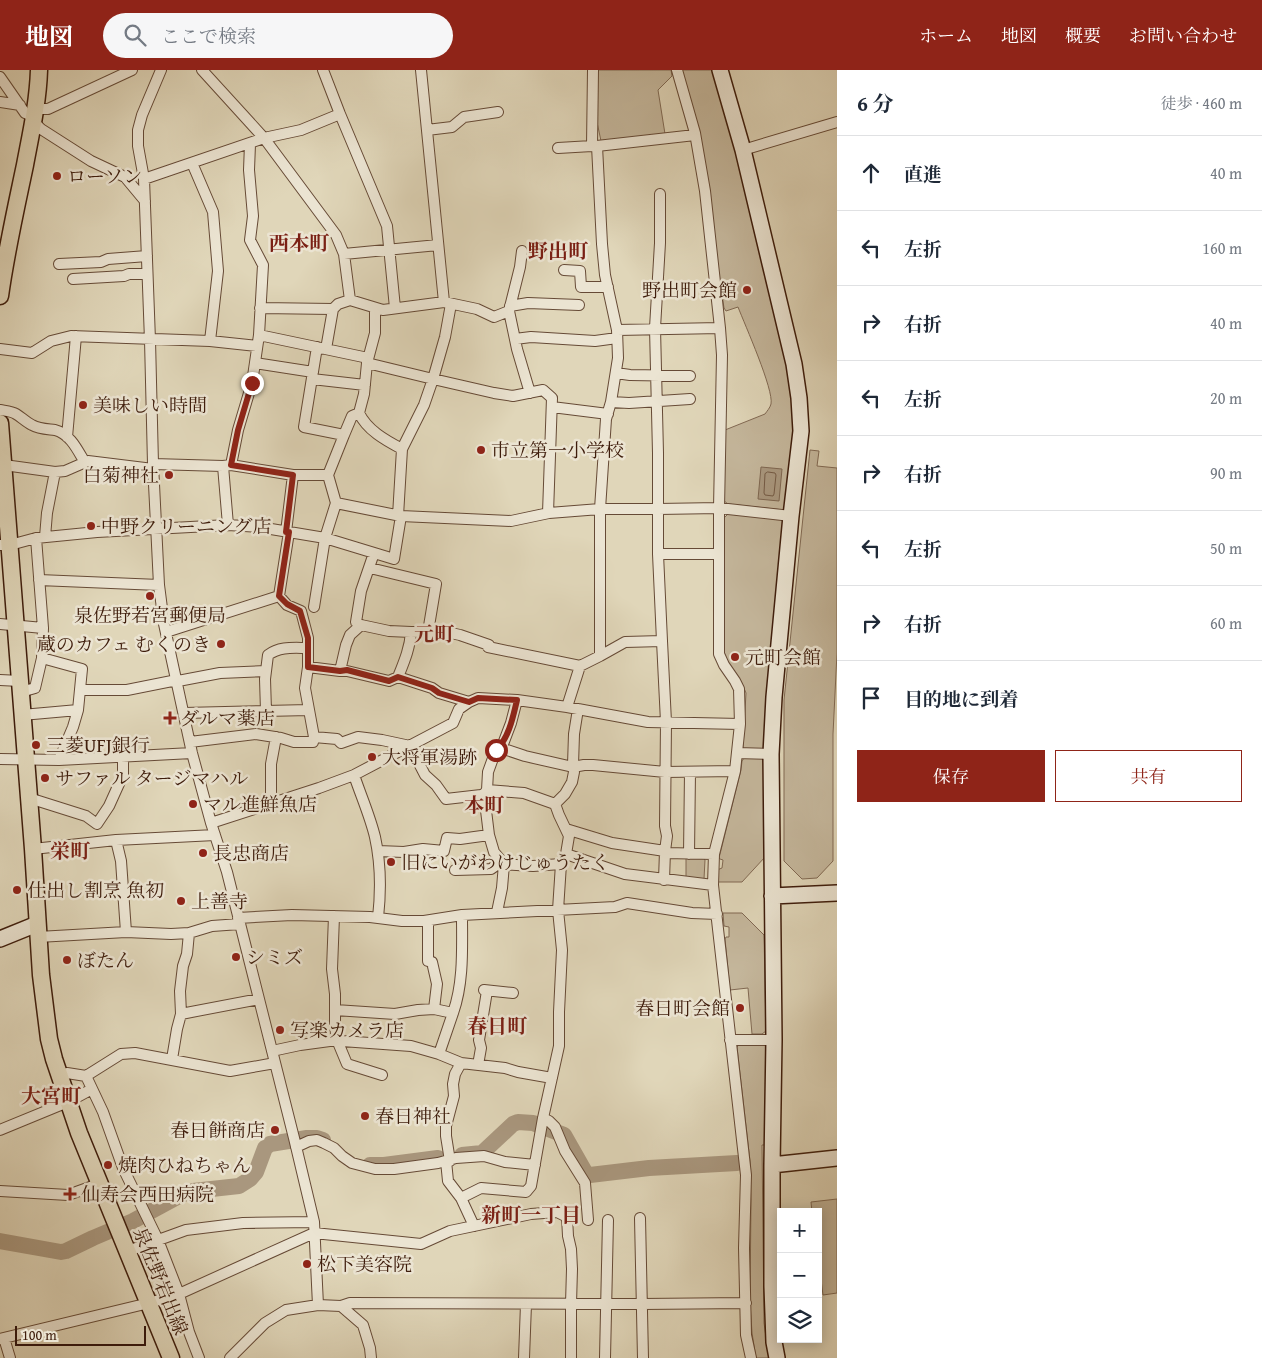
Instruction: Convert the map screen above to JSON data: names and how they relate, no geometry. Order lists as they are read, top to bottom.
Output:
{
  "streets": {
    "main road": ["泉佐野岩出線"]
  },
  "districts": [
    "西本町",
    "野出町",
    "元町",
    "本町",
    "栄町",
    "春日町",
    "大宮町",
    "新町一丁目"
  ],
  "places": {
    "other": [
      "ローソン",
      "野出町会館",
      "美味しい時間",
      "市立第一小学校",
      "白菊神社",
      "中野クリーニング店",
      "泉佐野若宮郵便局",
      "蔵のカフェ むくのき",
      "元町会館",
      "三菱UFJ銀行",
      "大将軍湯跡",
      "サファル タージマハル",
      "マル進鮮魚店",
      "長忠商店",
      "旧にいがわけじゅうたく",
      "仕出し割烹 魚初",
      "上善寺",
      "シミズ",
      "ぼたん",
      "春日町会館",
      "写楽カメラ店",
      "春日神社",
      "春日餅商店",
      "焼肉ひねちゃん",
      "松下美容院"
    ],
    "health": ["ダルマ薬店", "仙寿会西田病院"]
  },
  "scale_bar": "100 m",
  "page": {
    "header": "地図",
    "search": "ここで検索",
    "nav": [
      "ホーム",
      "地図",
      "概要",
      "お問い合わせ"
    ],
    "heading": ["6 分", "徒歩 · 460 m"],
    "list": [
      ["直進", "40 m"],
      ["左折", "160 m"],
      ["右折", "40 m"],
      ["左折", "20 m"],
      ["右折", "90 m"],
      ["左折", "50 m"],
      ["右折", "60 m"],
      "目的地に到着"
    ],
    "buttons": ["保存", "共有"],
    "map_buttons": ["+", "−"],
    "scale": "100 m"
  }
}
